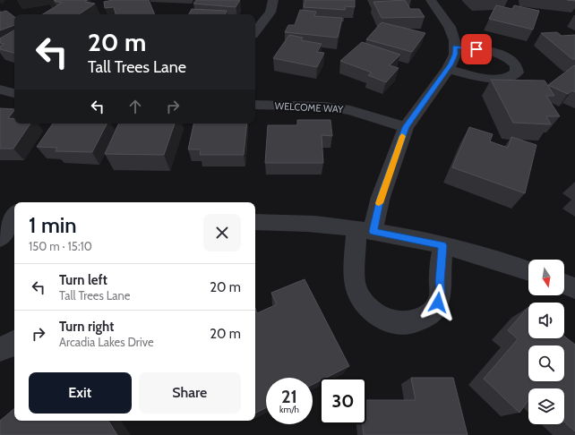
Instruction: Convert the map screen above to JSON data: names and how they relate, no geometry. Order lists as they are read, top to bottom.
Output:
{
  "streets": {
    "street": ["WELCOME WAY"]
  },
  "north": "bottom",
  "page": {
    "turn": ["20 m", "Tall Trees Lane"],
    "heading": ["1 min", "150 m · 15:10"],
    "list": [
      {
        "name": "Turn left",
        "note": "Tall Trees Lane",
        "value": "20 m"
      },
      {
        "name": "Turn right",
        "note": "Arcadia Lakes Drive",
        "value": "20 m"
      }
    ],
    "buttons": ["Exit", "Share"],
    "speed": "21 km/h",
    "limit": "30"
  }
}
